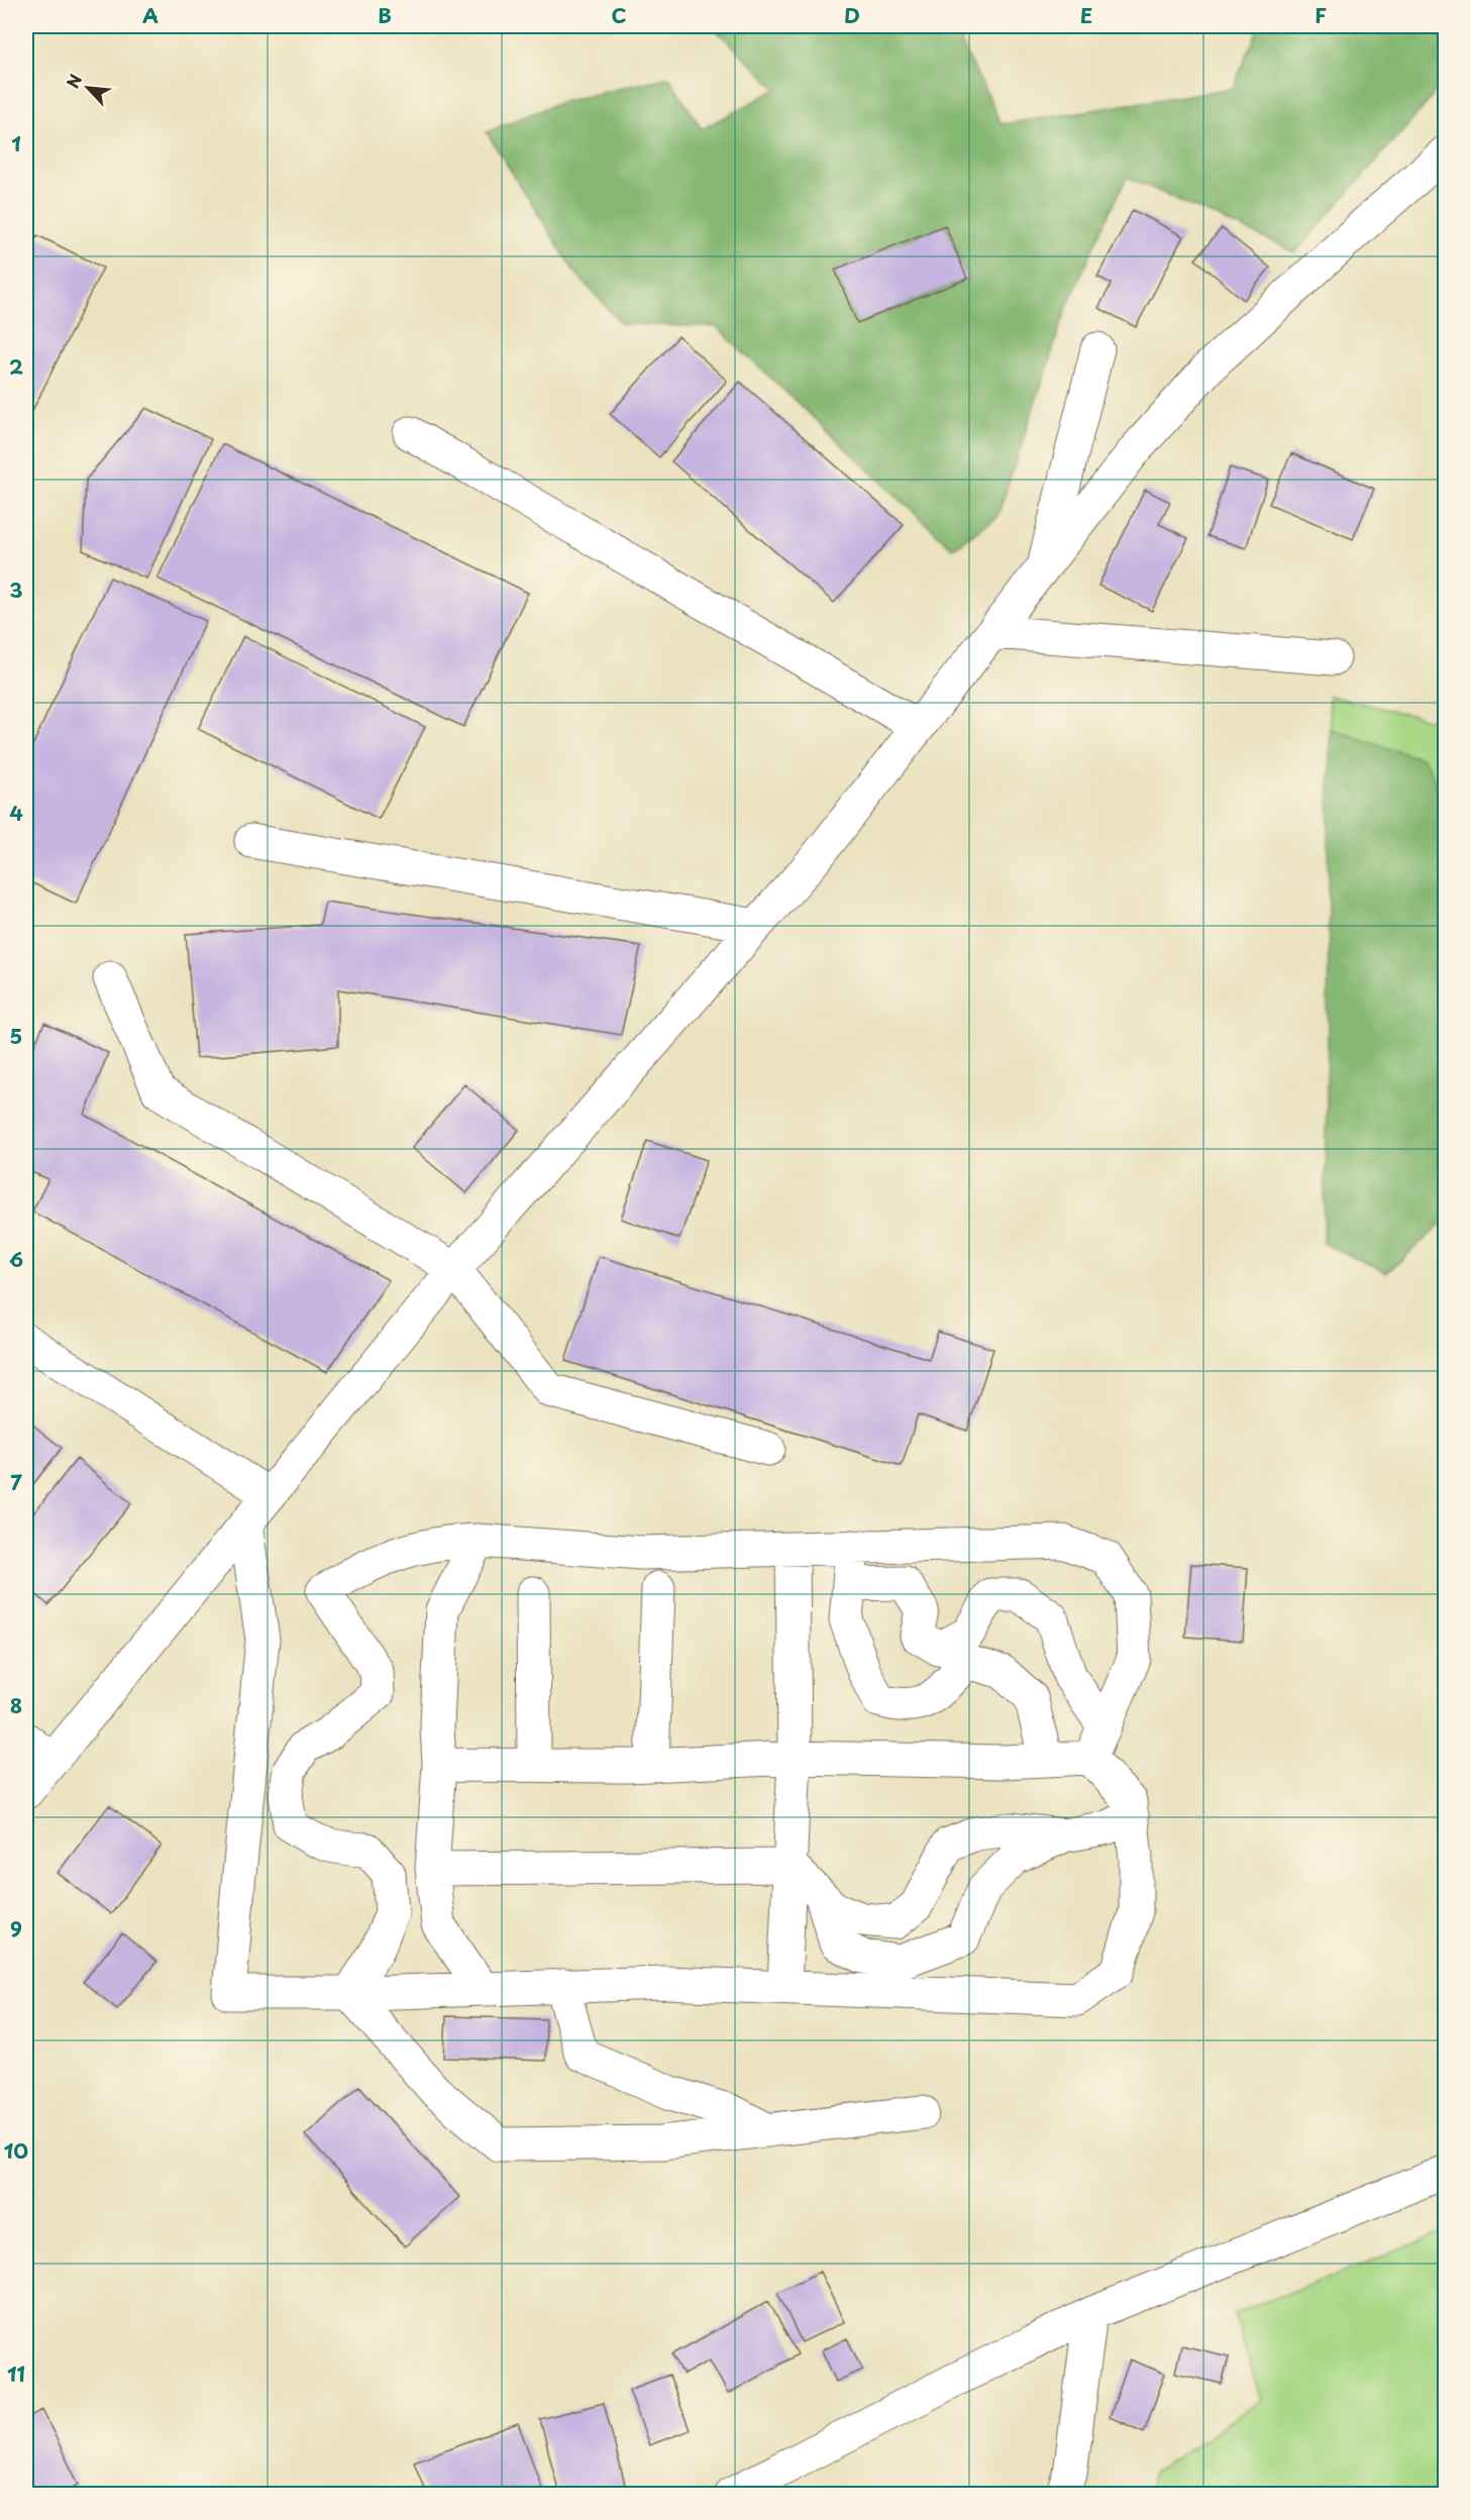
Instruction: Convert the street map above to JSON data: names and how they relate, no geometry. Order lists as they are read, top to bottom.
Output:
{
  "north": "top left",
  "grid": {
    "columns": [
      "A",
      "B",
      "C",
      "D",
      "E",
      "F"
    ],
    "rows": [
      "1",
      "2",
      "3",
      "4",
      "5",
      "6",
      "7",
      "8",
      "9",
      "10",
      "11"
    ]
  }
}
